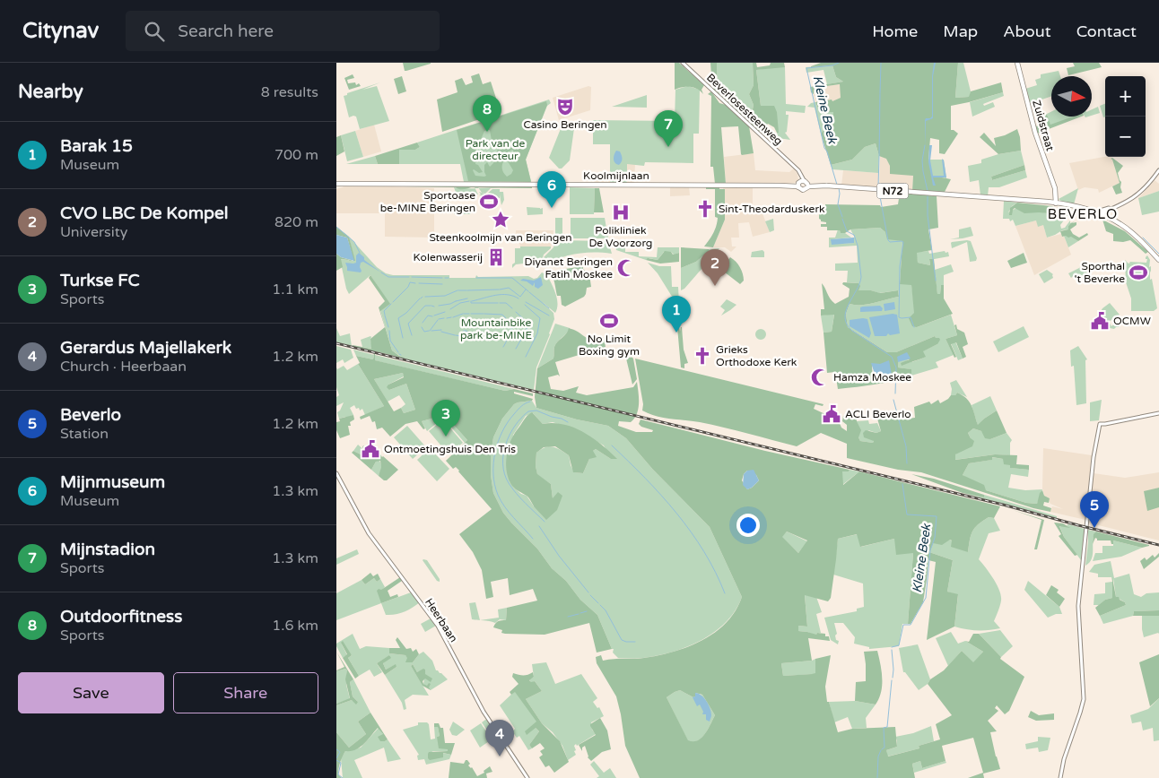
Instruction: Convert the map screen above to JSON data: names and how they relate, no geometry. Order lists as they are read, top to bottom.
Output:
{
  "streets": {
    "main road": ["Zuidstraat", "Koolmijnlaan", "N72"],
    "street": ["Beverlosesteenweg", "Heerbaan"]
  },
  "crossings": [
    ["Beverlosesteenweg", "Koolmijnlaan"],
    ["Zuidstraat", "Koolmijnlaan"]
  ],
  "districts": ["BEVERLO"],
  "water": ["Kleine Beek"],
  "parks": ["Park van de directeur", "Mountainbike park be-MINE"],
  "places": {
    "theatre": ["Casino Beringen"],
    "sports": ["Sportoase be-MINE Beringen", "Sporthal 't Beverke", "No Limit Boxing gym"],
    "church": ["Sint-Theodarduskerk", "Grieks Orthodoxe Kerk"],
    "hospital": ["Polikliniek De Voorzorg"],
    "place": ["Steenkoolmijn van Beringen"],
    "building": ["Kolenwasserij"],
    "mosque": ["Diyanet Beringen Fatih Moskee", "Hamza Moskee"],
    "public building": ["OCMW", "ACLI Beverlo", "Ontmoetingshuis Den Tris"]
  },
  "north": "right",
  "page": {
    "header": "Citynav",
    "search": "Search here",
    "nav": [
      "Home",
      "Map",
      "About",
      "Contact"
    ],
    "heading": ["Nearby", "8 results"],
    "map_buttons": ["+", "−"],
    "pins": [
      "8",
      "7",
      "6",
      "2",
      "1",
      "3",
      "5",
      "4"
    ],
    "list": [
      {
        "mark": "1",
        "name": "Barak 15",
        "note": "Museum",
        "value": "700 m"
      },
      {
        "mark": "2",
        "name": "CVO LBC De Kompel",
        "note": "University",
        "value": "820 m"
      },
      {
        "mark": "3",
        "name": "Turkse FC",
        "note": "Sports",
        "value": "1.1 km"
      },
      {
        "mark": "4",
        "name": "Gerardus Majellakerk",
        "note": "Church · Heerbaan",
        "value": "1.2 km"
      },
      {
        "mark": "5",
        "name": "Beverlo",
        "note": "Station",
        "value": "1.2 km"
      },
      {
        "mark": "6",
        "name": "Mijnmuseum",
        "note": "Museum",
        "value": "1.3 km"
      },
      {
        "mark": "7",
        "name": "Mijnstadion",
        "note": "Sports",
        "value": "1.3 km"
      },
      {
        "mark": "8",
        "name": "Outdoorfitness",
        "note": "Sports",
        "value": "1.6 km"
      }
    ],
    "buttons": ["Save", "Share"]
  }
}
